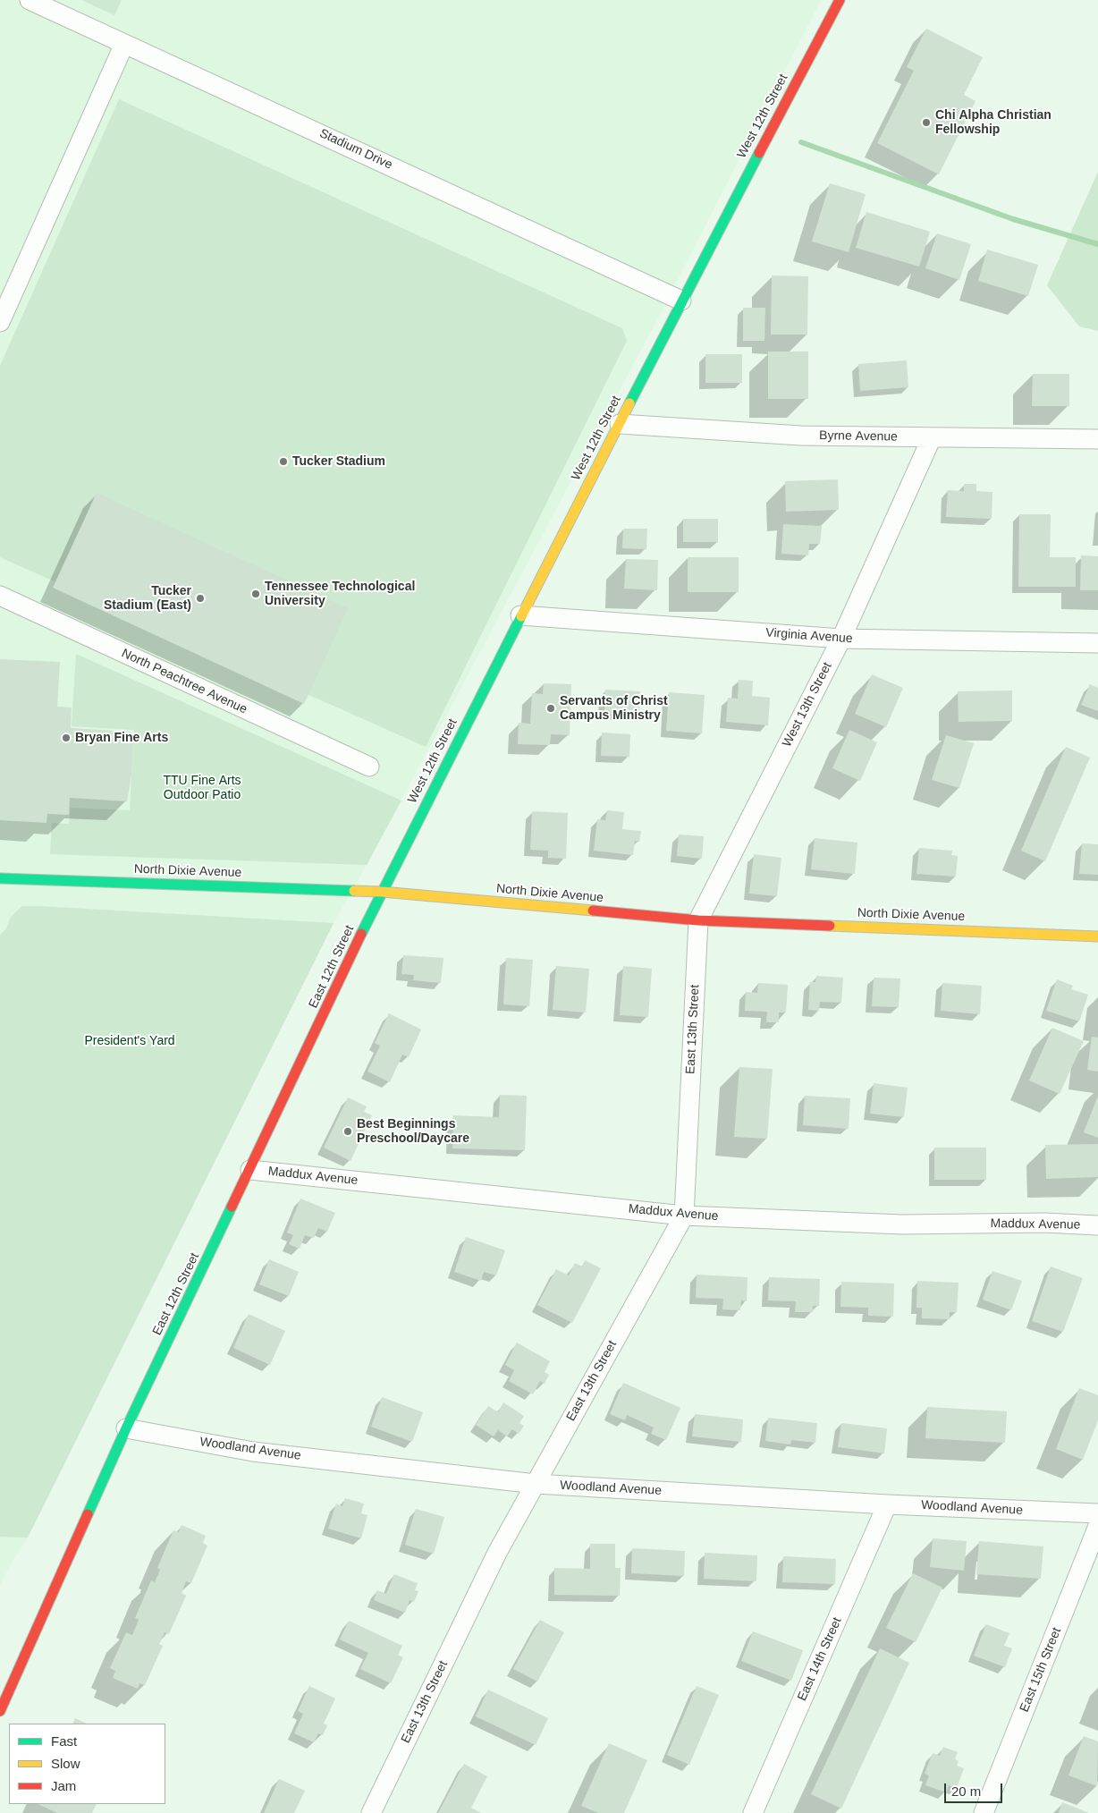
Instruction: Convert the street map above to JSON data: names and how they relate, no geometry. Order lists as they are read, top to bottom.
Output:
{
  "streets": {
    "street": [
      "West 12th Street",
      "Stadium Drive",
      "Byrne Avenue",
      "Virginia Avenue",
      "North Peachtree Avenue",
      "West 13th Street",
      "North Dixie Avenue",
      "East 12th Street",
      "East 13th Street",
      "Maddux Avenue",
      "Woodland Avenue",
      "East 14th Street",
      "East 15th Street"
    ]
  },
  "crossings": [
    ["West 12th Street", "Stadium Drive"],
    ["West 12th Street", "Byrne Avenue"],
    ["West 12th Street", "Virginia Avenue"],
    ["West 12th Street", "North Dixie Avenue"],
    ["West 12th Street", "East 12th Street"],
    ["Byrne Avenue", "West 13th Street"],
    ["Virginia Avenue", "West 13th Street"],
    ["West 13th Street", "North Dixie Avenue"],
    ["West 13th Street", "East 13th Street"],
    ["North Dixie Avenue", "East 12th Street"],
    ["North Dixie Avenue", "East 13th Street"],
    ["East 12th Street", "Maddux Avenue"],
    ["East 12th Street", "Woodland Avenue"],
    ["East 13th Street", "Maddux Avenue"],
    ["East 13th Street", "Woodland Avenue"],
    ["Woodland Avenue", "East 14th Street"]
  ],
  "parks": ["TTU Fine Arts Outdoor Patio", "President's Yard"],
  "places": [
    "Chi Alpha Christian Fellowship",
    "Tucker Stadium",
    "Tennessee Technological University",
    "Tucker Stadium (East)",
    "Servants of Christ Campus Ministry",
    "Bryan Fine Arts",
    "Best Beginnings Preschool/Daycare"
  ],
  "legend": ["Fast", "Slow", "Jam"],
  "scale_bar": "20 m"
}
